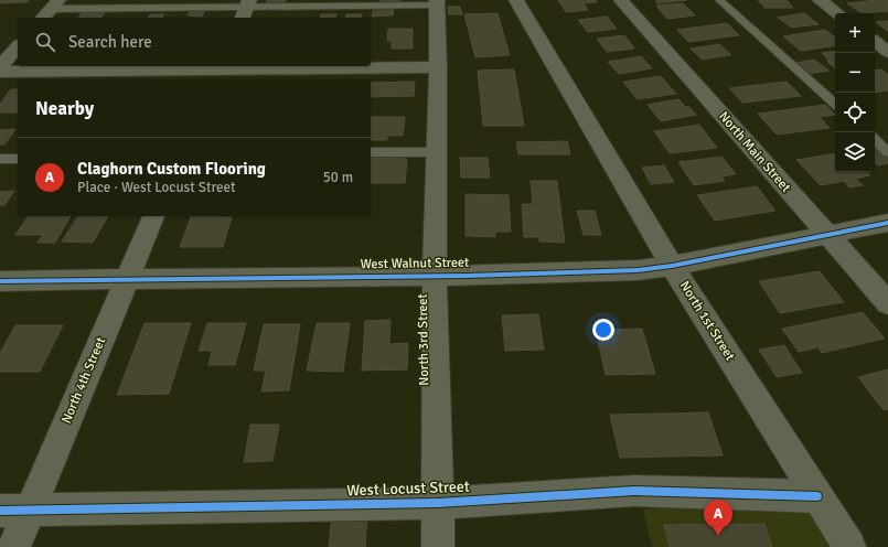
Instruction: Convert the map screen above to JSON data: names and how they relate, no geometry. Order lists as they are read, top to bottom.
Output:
{
  "streets": {
    "street": [
      "North Main Street",
      "West Walnut Street",
      "North 1st Street",
      "North 3rd Street",
      "North 4th Street",
      "West Locust Street"
    ]
  },
  "crossings": [
    ["North Main Street", "West Walnut Street"],
    ["West Walnut Street", "North 1st Street"],
    ["West Walnut Street", "North 3rd Street"],
    ["West Walnut Street", "North 4th Street"],
    ["North 1st Street", "West Locust Street"],
    ["North 3rd Street", "West Locust Street"],
    ["North 4th Street", "West Locust Street"]
  ],
  "page": {
    "map_buttons": ["+", "−"],
    "search": "Search here",
    "heading": "Nearby",
    "list": [
      {
        "mark": "A",
        "name": "Claghorn Custom Flooring",
        "note": "Place · West Locust Street",
        "value": "50 m"
      }
    ],
    "pins": "A"
  }
}
